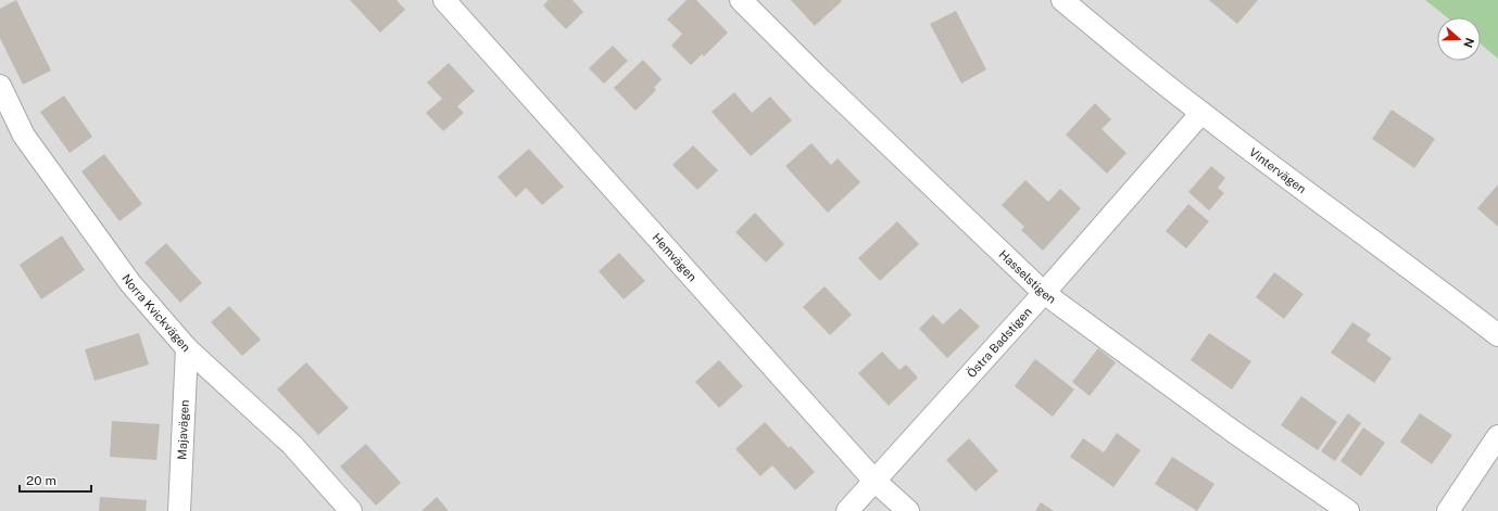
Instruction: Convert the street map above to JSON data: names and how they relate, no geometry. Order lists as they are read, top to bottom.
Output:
{
  "streets": {
    "street": [
      "Vintervägen",
      "Hemvägen",
      "Hasselstigen",
      "Norra Kvickvägen",
      "Östra Badstigen",
      "Majavägen"
    ]
  },
  "crossings": [
    ["Vintervägen", "Östra Badstigen"],
    ["Hemvägen", "Östra Badstigen"],
    ["Hasselstigen", "Östra Badstigen"],
    ["Norra Kvickvägen", "Majavägen"]
  ],
  "scale_bar": "20 m",
  "north": "right"
}
